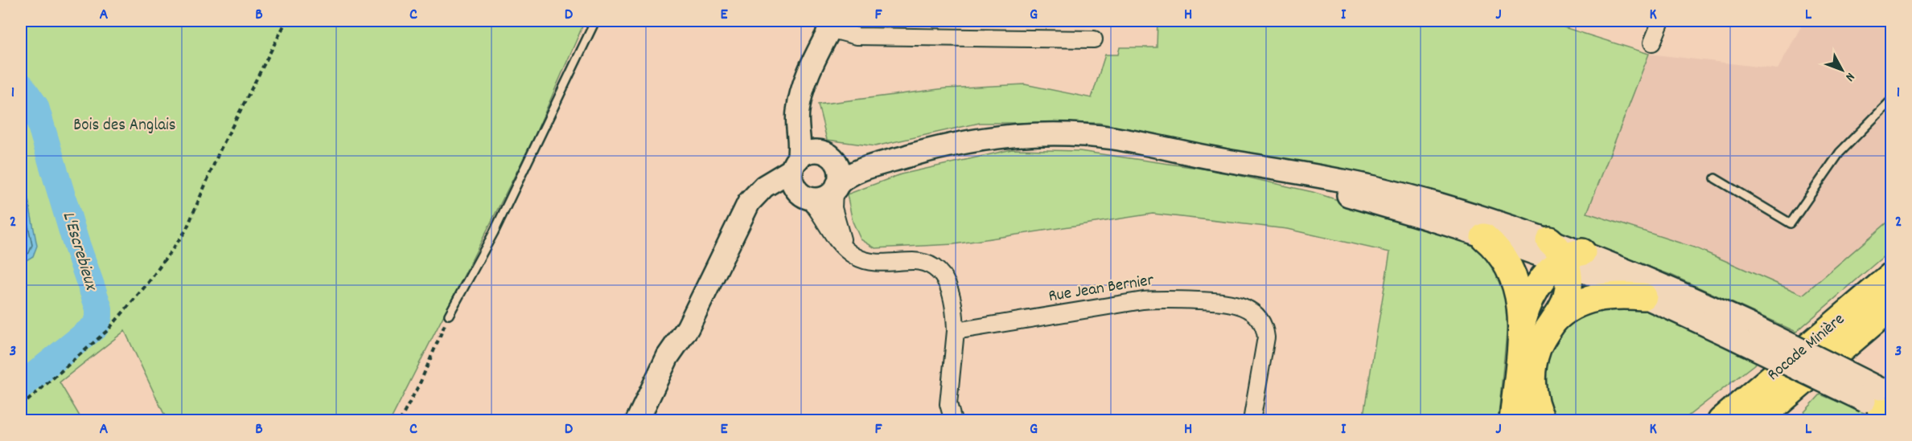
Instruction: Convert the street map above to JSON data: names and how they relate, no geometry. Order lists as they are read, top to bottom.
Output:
{
  "streets": {
    "highway": ["Rocade Minière"],
    "street": ["Rue Jean Bernier"]
  },
  "water": ["L'Escrebieux"],
  "parks": ["Bois des Anglais"],
  "north": "bottom right",
  "grid": {
    "columns": [
      "A",
      "B",
      "C",
      "D",
      "E",
      "F",
      "G",
      "H",
      "I",
      "J",
      "K",
      "L"
    ],
    "rows": ["1", "2", "3"]
  }
}
